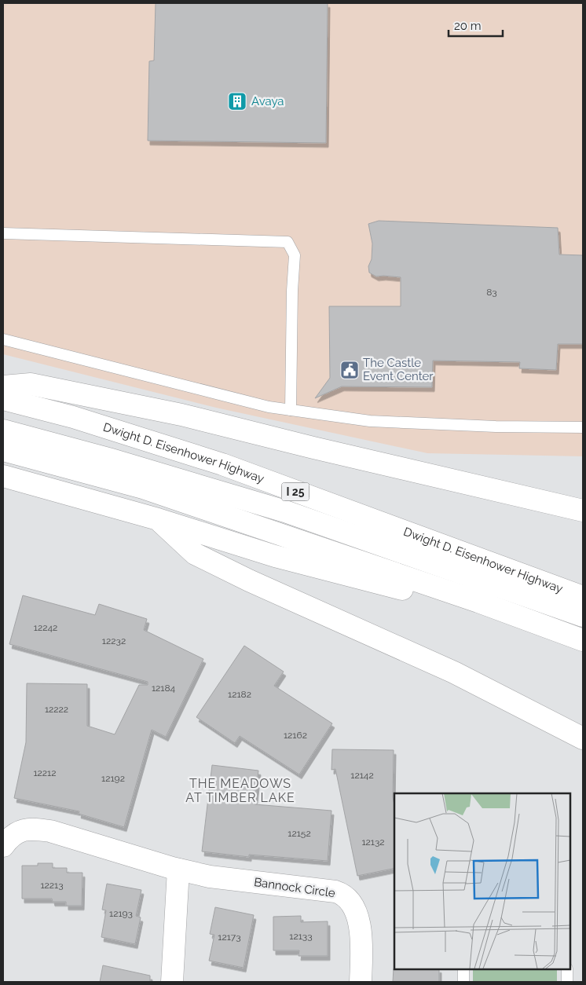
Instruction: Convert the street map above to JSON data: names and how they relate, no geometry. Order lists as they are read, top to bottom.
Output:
{
  "streets": {
    "main road": ["Dwight D. Eisenhower Highway", "I 25", "Bannock Circle"]
  },
  "districts": ["THE MEADOWS AT TIMBER LAKE"],
  "places": {
    "building": ["Avaya"],
    "public building": ["The Castle Event Center"]
  },
  "house_numbers": [
    "83",
    "12242",
    "12232",
    "12184",
    "12182",
    "12222",
    "12162",
    "12212",
    "12142",
    "12192",
    "12152",
    "12132",
    "12213",
    "12193",
    "12133",
    "12173"
  ],
  "scale_bar": "20 m"
}
